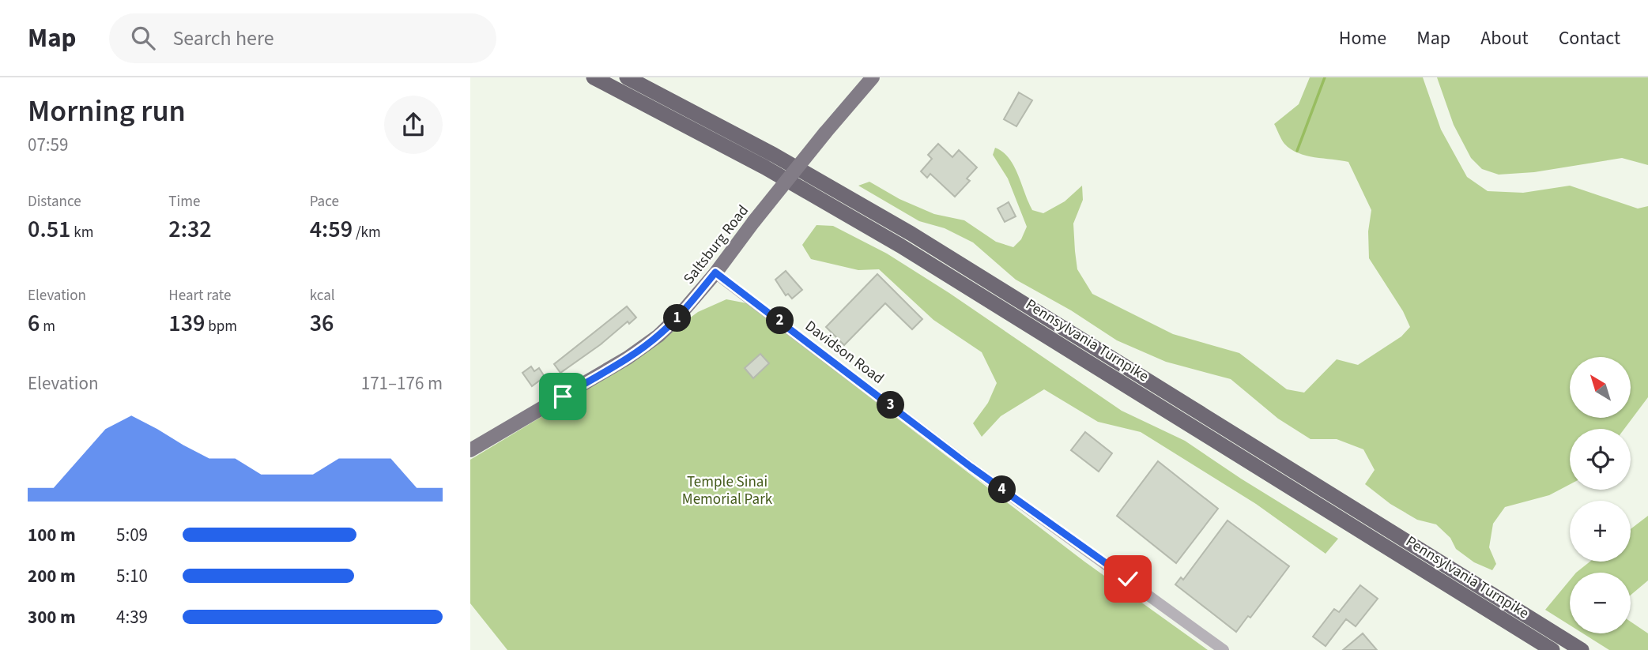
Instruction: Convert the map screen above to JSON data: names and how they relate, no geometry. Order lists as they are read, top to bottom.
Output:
{
  "streets": {
    "highway": ["Pennsylvania Turnpike"],
    "main road": ["Saltsburg Road"],
    "street": ["Davidson Road"]
  },
  "crossings": [
    ["Saltsburg Road", "Davidson Road"]
  ],
  "parks": ["Temple Sinai Memorial Park"],
  "north": "top left",
  "page": {
    "header": "Map",
    "search": "Search here",
    "nav": [
      "Home",
      "Map",
      "About",
      "Contact"
    ],
    "heading": ["Morning run", "07:59"],
    "stats": [
      ["Distance", "0.51 km"],
      ["Time", "2:32"],
      ["Pace", "4:59 /km"],
      ["Elevation", "6 m"],
      ["Heart rate", "139 bpm"],
      ["kcal", "36"]
    ],
    "pins": [
      "1",
      "2",
      "3",
      "4"
    ],
    "map_buttons": ["+", "−"],
    "chart": ["Elevation", "171–176 m"],
    "list": [
      {
        "name": "100 m",
        "note": "5:09"
      },
      {
        "name": "200 m",
        "note": "5:10"
      },
      {
        "name": "300 m",
        "note": "4:39"
      }
    ]
  }
}
